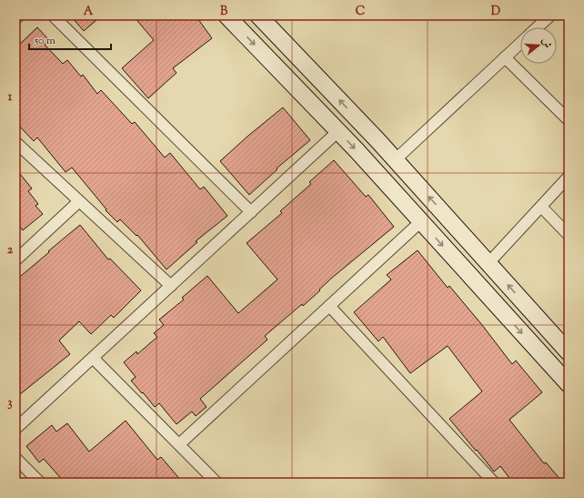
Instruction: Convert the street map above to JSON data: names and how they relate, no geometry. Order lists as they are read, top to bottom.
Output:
{
  "scale_bar": "50 m",
  "north": "right",
  "grid": {
    "columns": [
      "A",
      "B",
      "C",
      "D"
    ],
    "rows": ["1", "2", "3"]
  }
}
